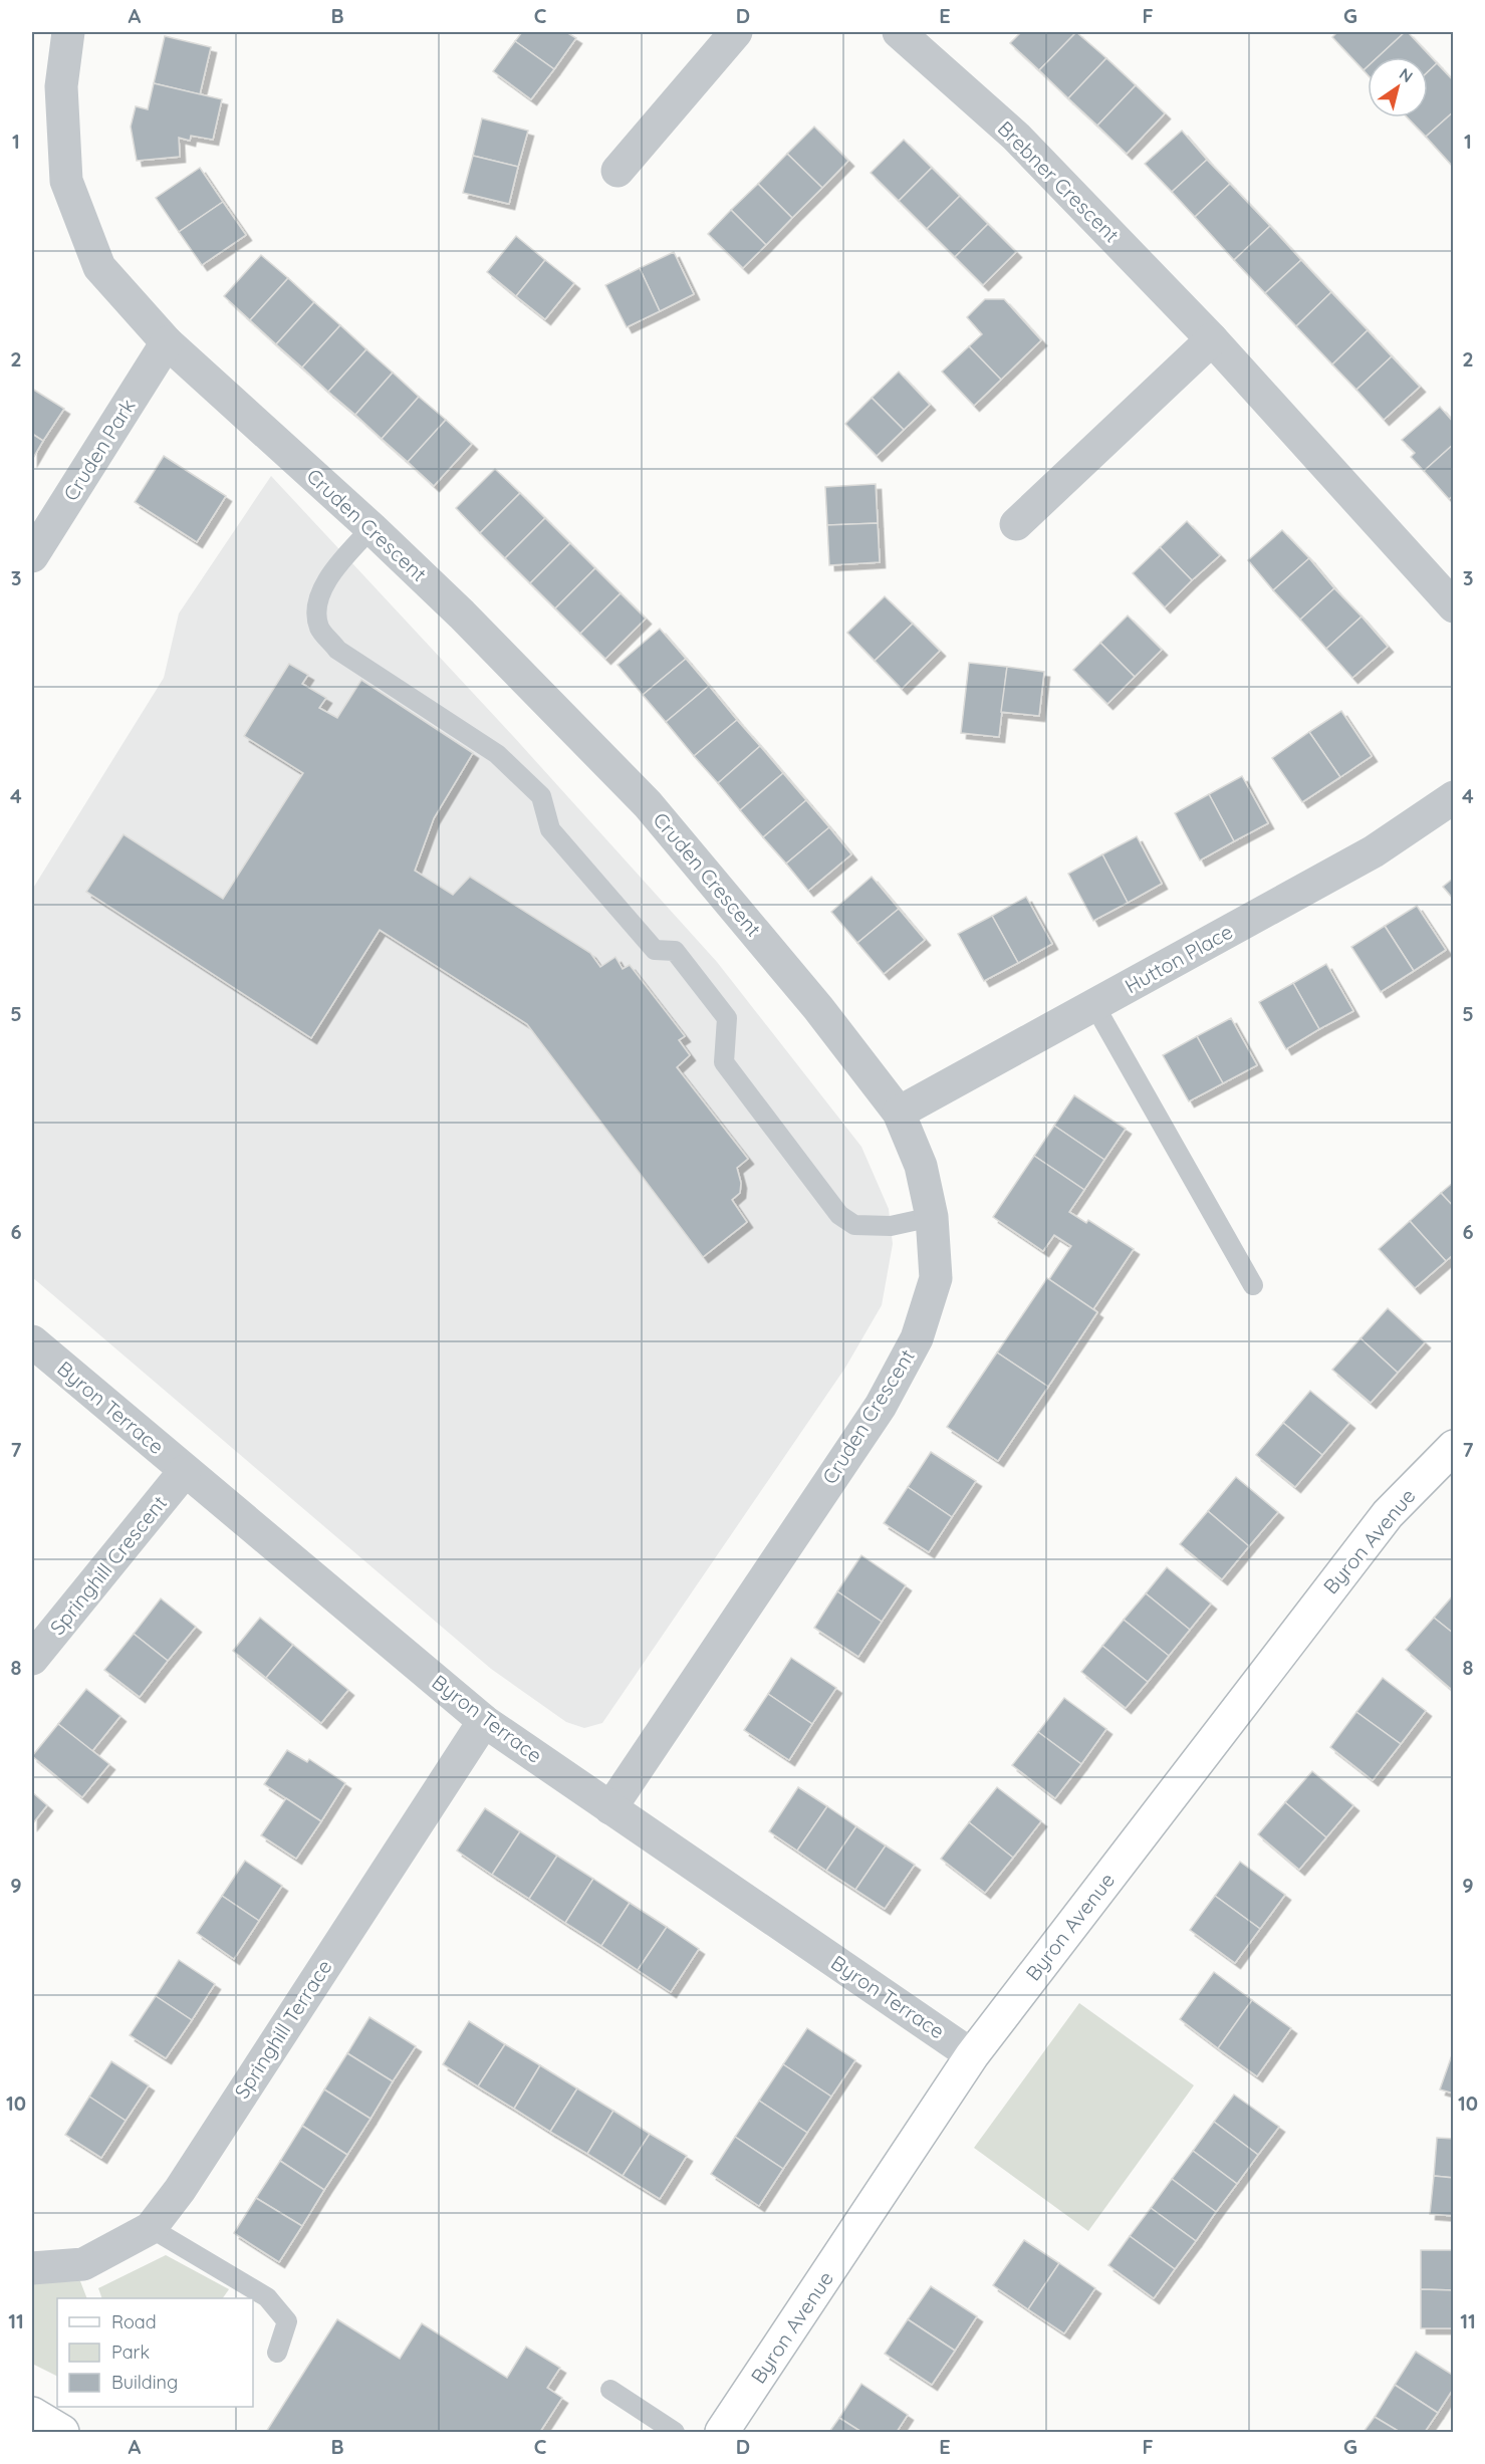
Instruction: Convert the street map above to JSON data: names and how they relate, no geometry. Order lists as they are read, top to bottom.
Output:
{
  "streets": {
    "street": [
      "Brebner Crescent",
      "Cruden Park",
      "Cruden Crescent",
      "Hutton Place",
      "Byron Terrace",
      "Byron Avenue",
      "Springhill Crescent",
      "Springhill Terrace"
    ]
  },
  "crossings": [
    ["Cruden Park", "Cruden Crescent"],
    ["Cruden Crescent", "Hutton Place"],
    ["Cruden Crescent", "Byron Terrace"],
    ["Byron Terrace", "Byron Avenue"],
    ["Byron Terrace", "Springhill Crescent"],
    ["Byron Terrace", "Springhill Terrace"]
  ],
  "legend": ["Road", "Park", "Building"],
  "north": "top right",
  "grid": {
    "columns": [
      "A",
      "B",
      "C",
      "D",
      "E",
      "F",
      "G"
    ],
    "rows": [
      "1",
      "2",
      "3",
      "4",
      "5",
      "6",
      "7",
      "8",
      "9",
      "10",
      "11"
    ]
  }
}
